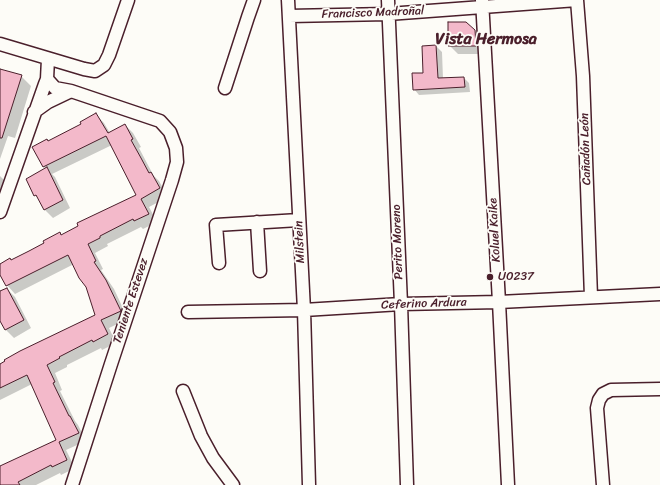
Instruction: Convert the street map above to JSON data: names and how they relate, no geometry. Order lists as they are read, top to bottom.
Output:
{
  "streets": {
    "street": [
      "Francisco Madroñal",
      "Cañadón León",
      "Koluel Kaike",
      "Milstein",
      "Perito Moreno",
      "Teniente Estevez",
      "Ceferino Ardura"
    ]
  },
  "crossings": [
    ["Francisco Madroñal", "Cañadón León"],
    ["Francisco Madroñal", "Koluel Kaike"],
    ["Francisco Madroñal", "Milstein"],
    ["Francisco Madroñal", "Perito Moreno"],
    ["Cañadón León", "Ceferino Ardura"],
    ["Koluel Kaike", "Ceferino Ardura"],
    ["Milstein", "Ceferino Ardura"],
    ["Perito Moreno", "Ceferino Ardura"]
  ],
  "districts": ["Vista Hermosa"],
  "places": ["U0237"]
}
